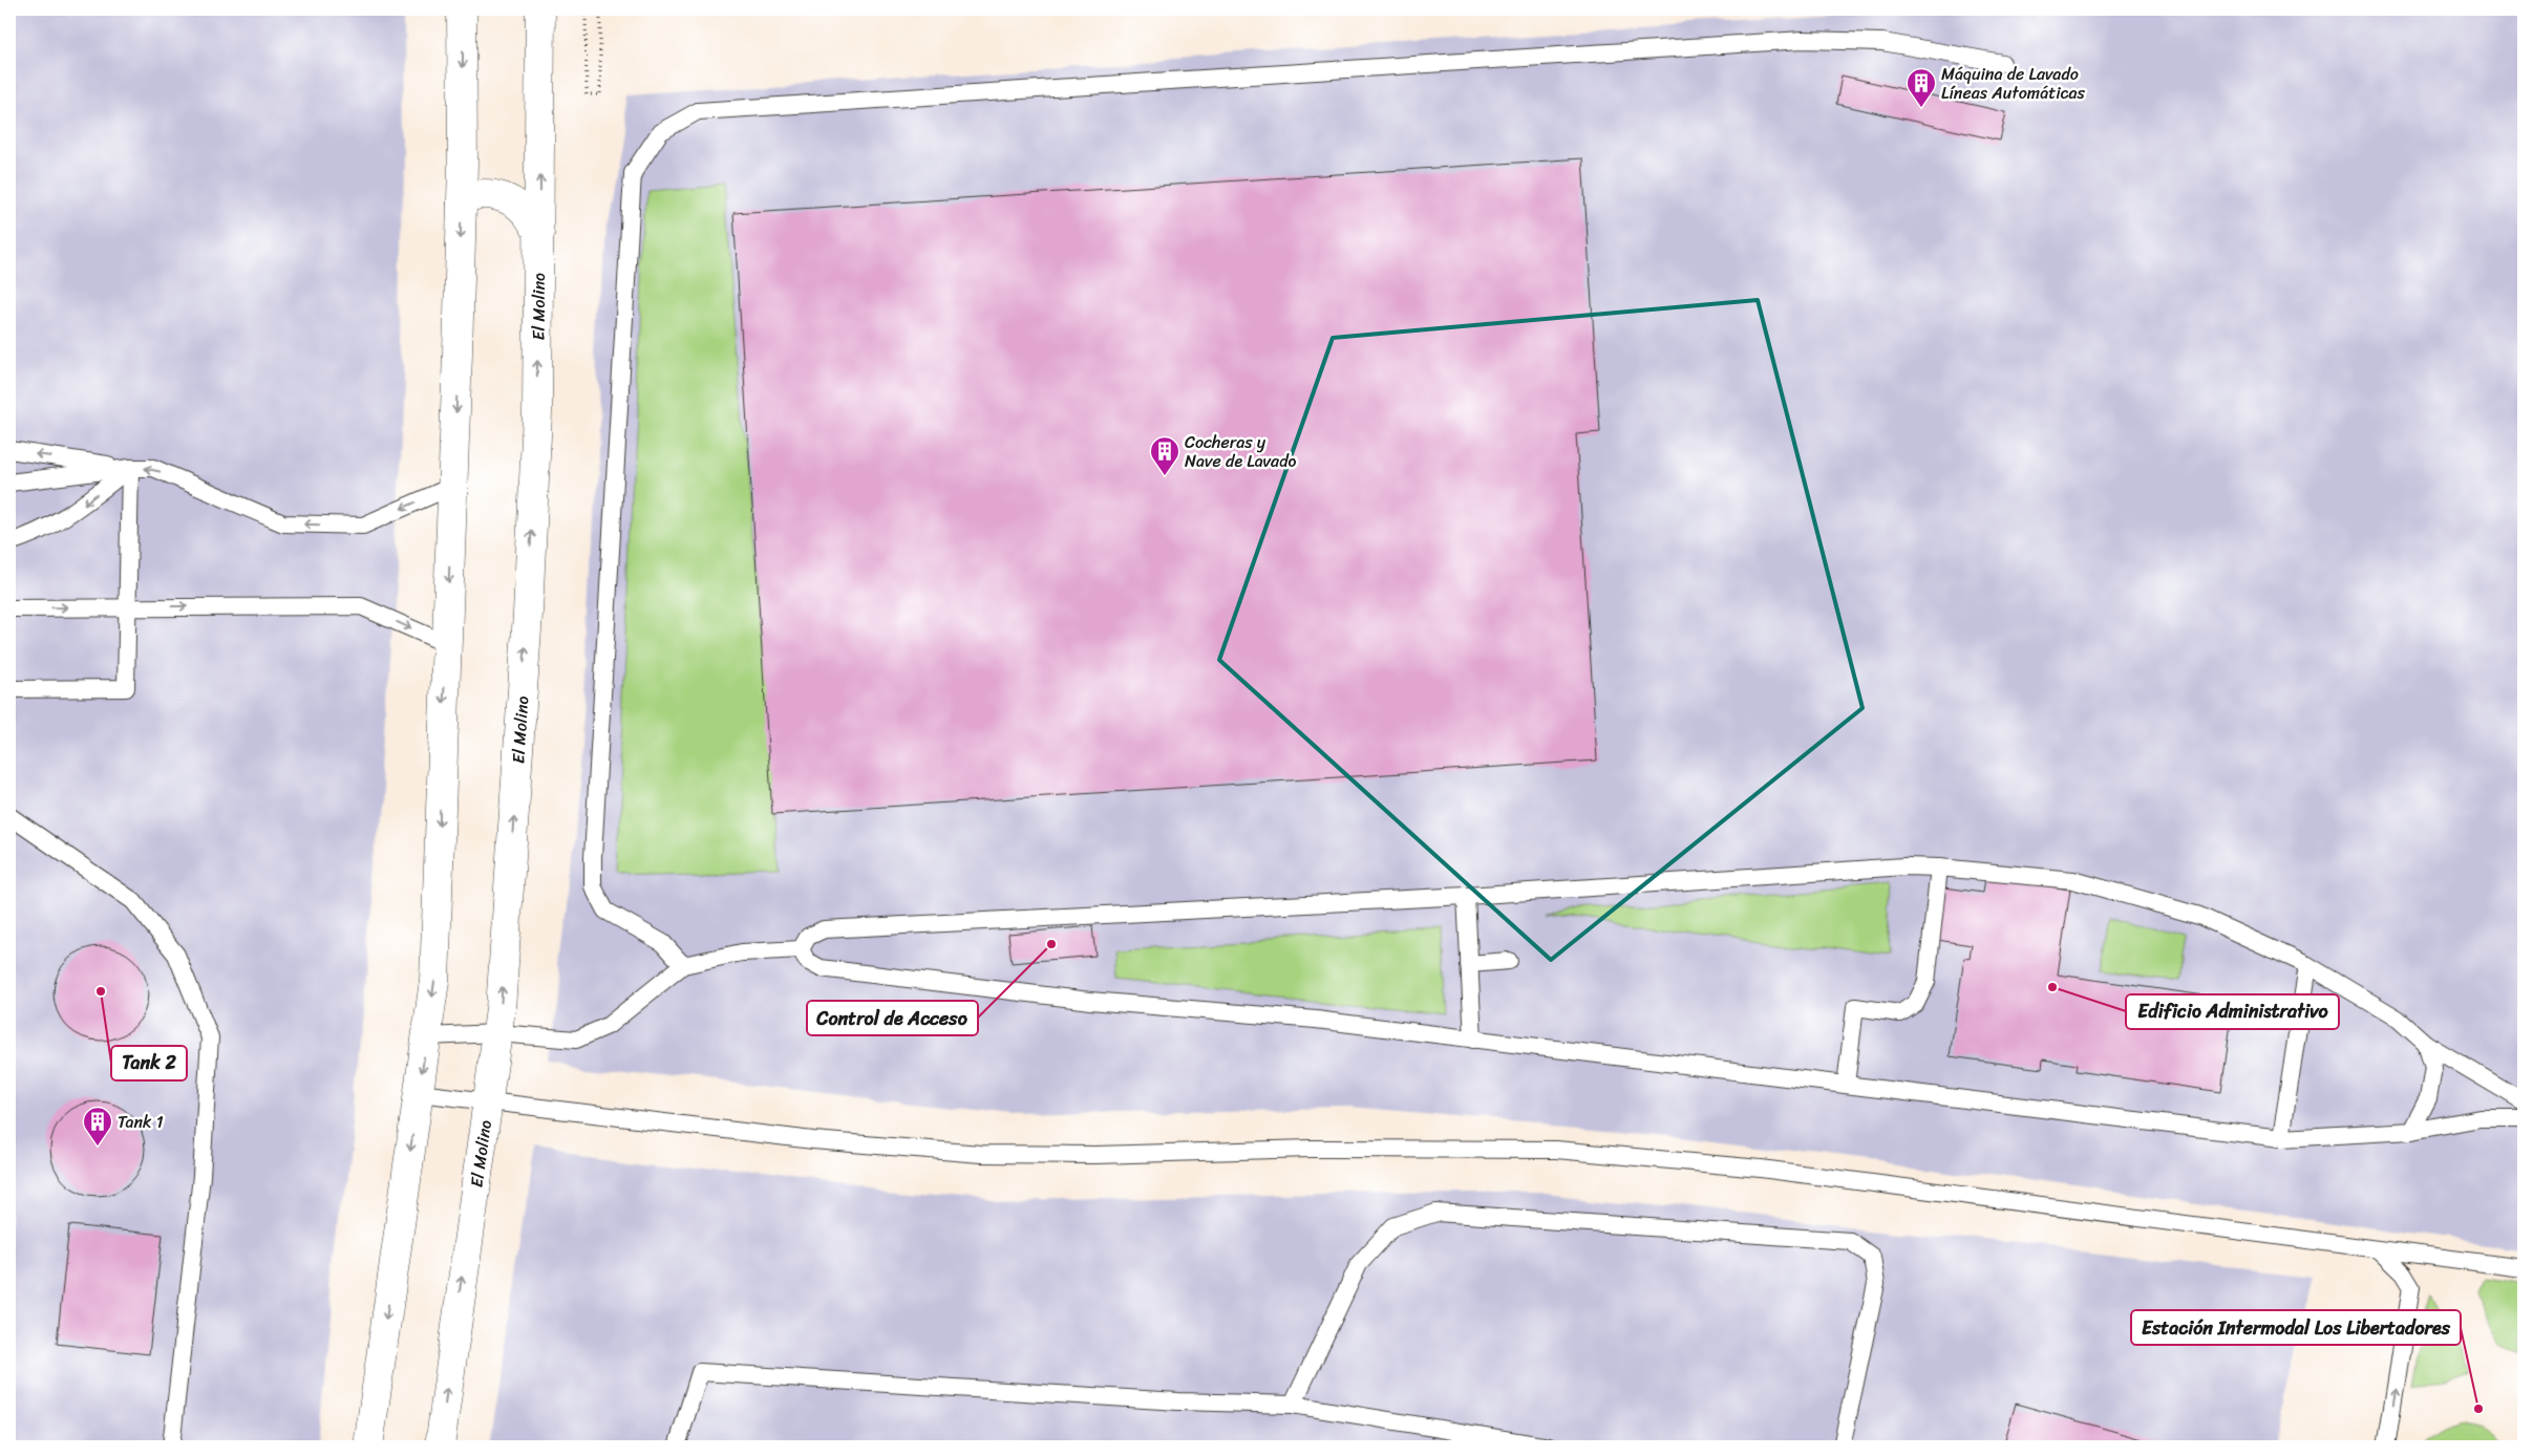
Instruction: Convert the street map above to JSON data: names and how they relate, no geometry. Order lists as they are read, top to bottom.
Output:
{
  "streets": {
    "street": ["El Molino"]
  },
  "places": {
    "building": ["Máquina de Lavado Líneas Automáticas", "Cocheras y Nave de Lavado", "Tank 1"],
    "other": [
      "Control de Acceso",
      "Edificio Administrativo",
      "Tank 2",
      "Estación Intermodal Los Libertadores"
    ]
  }
}
